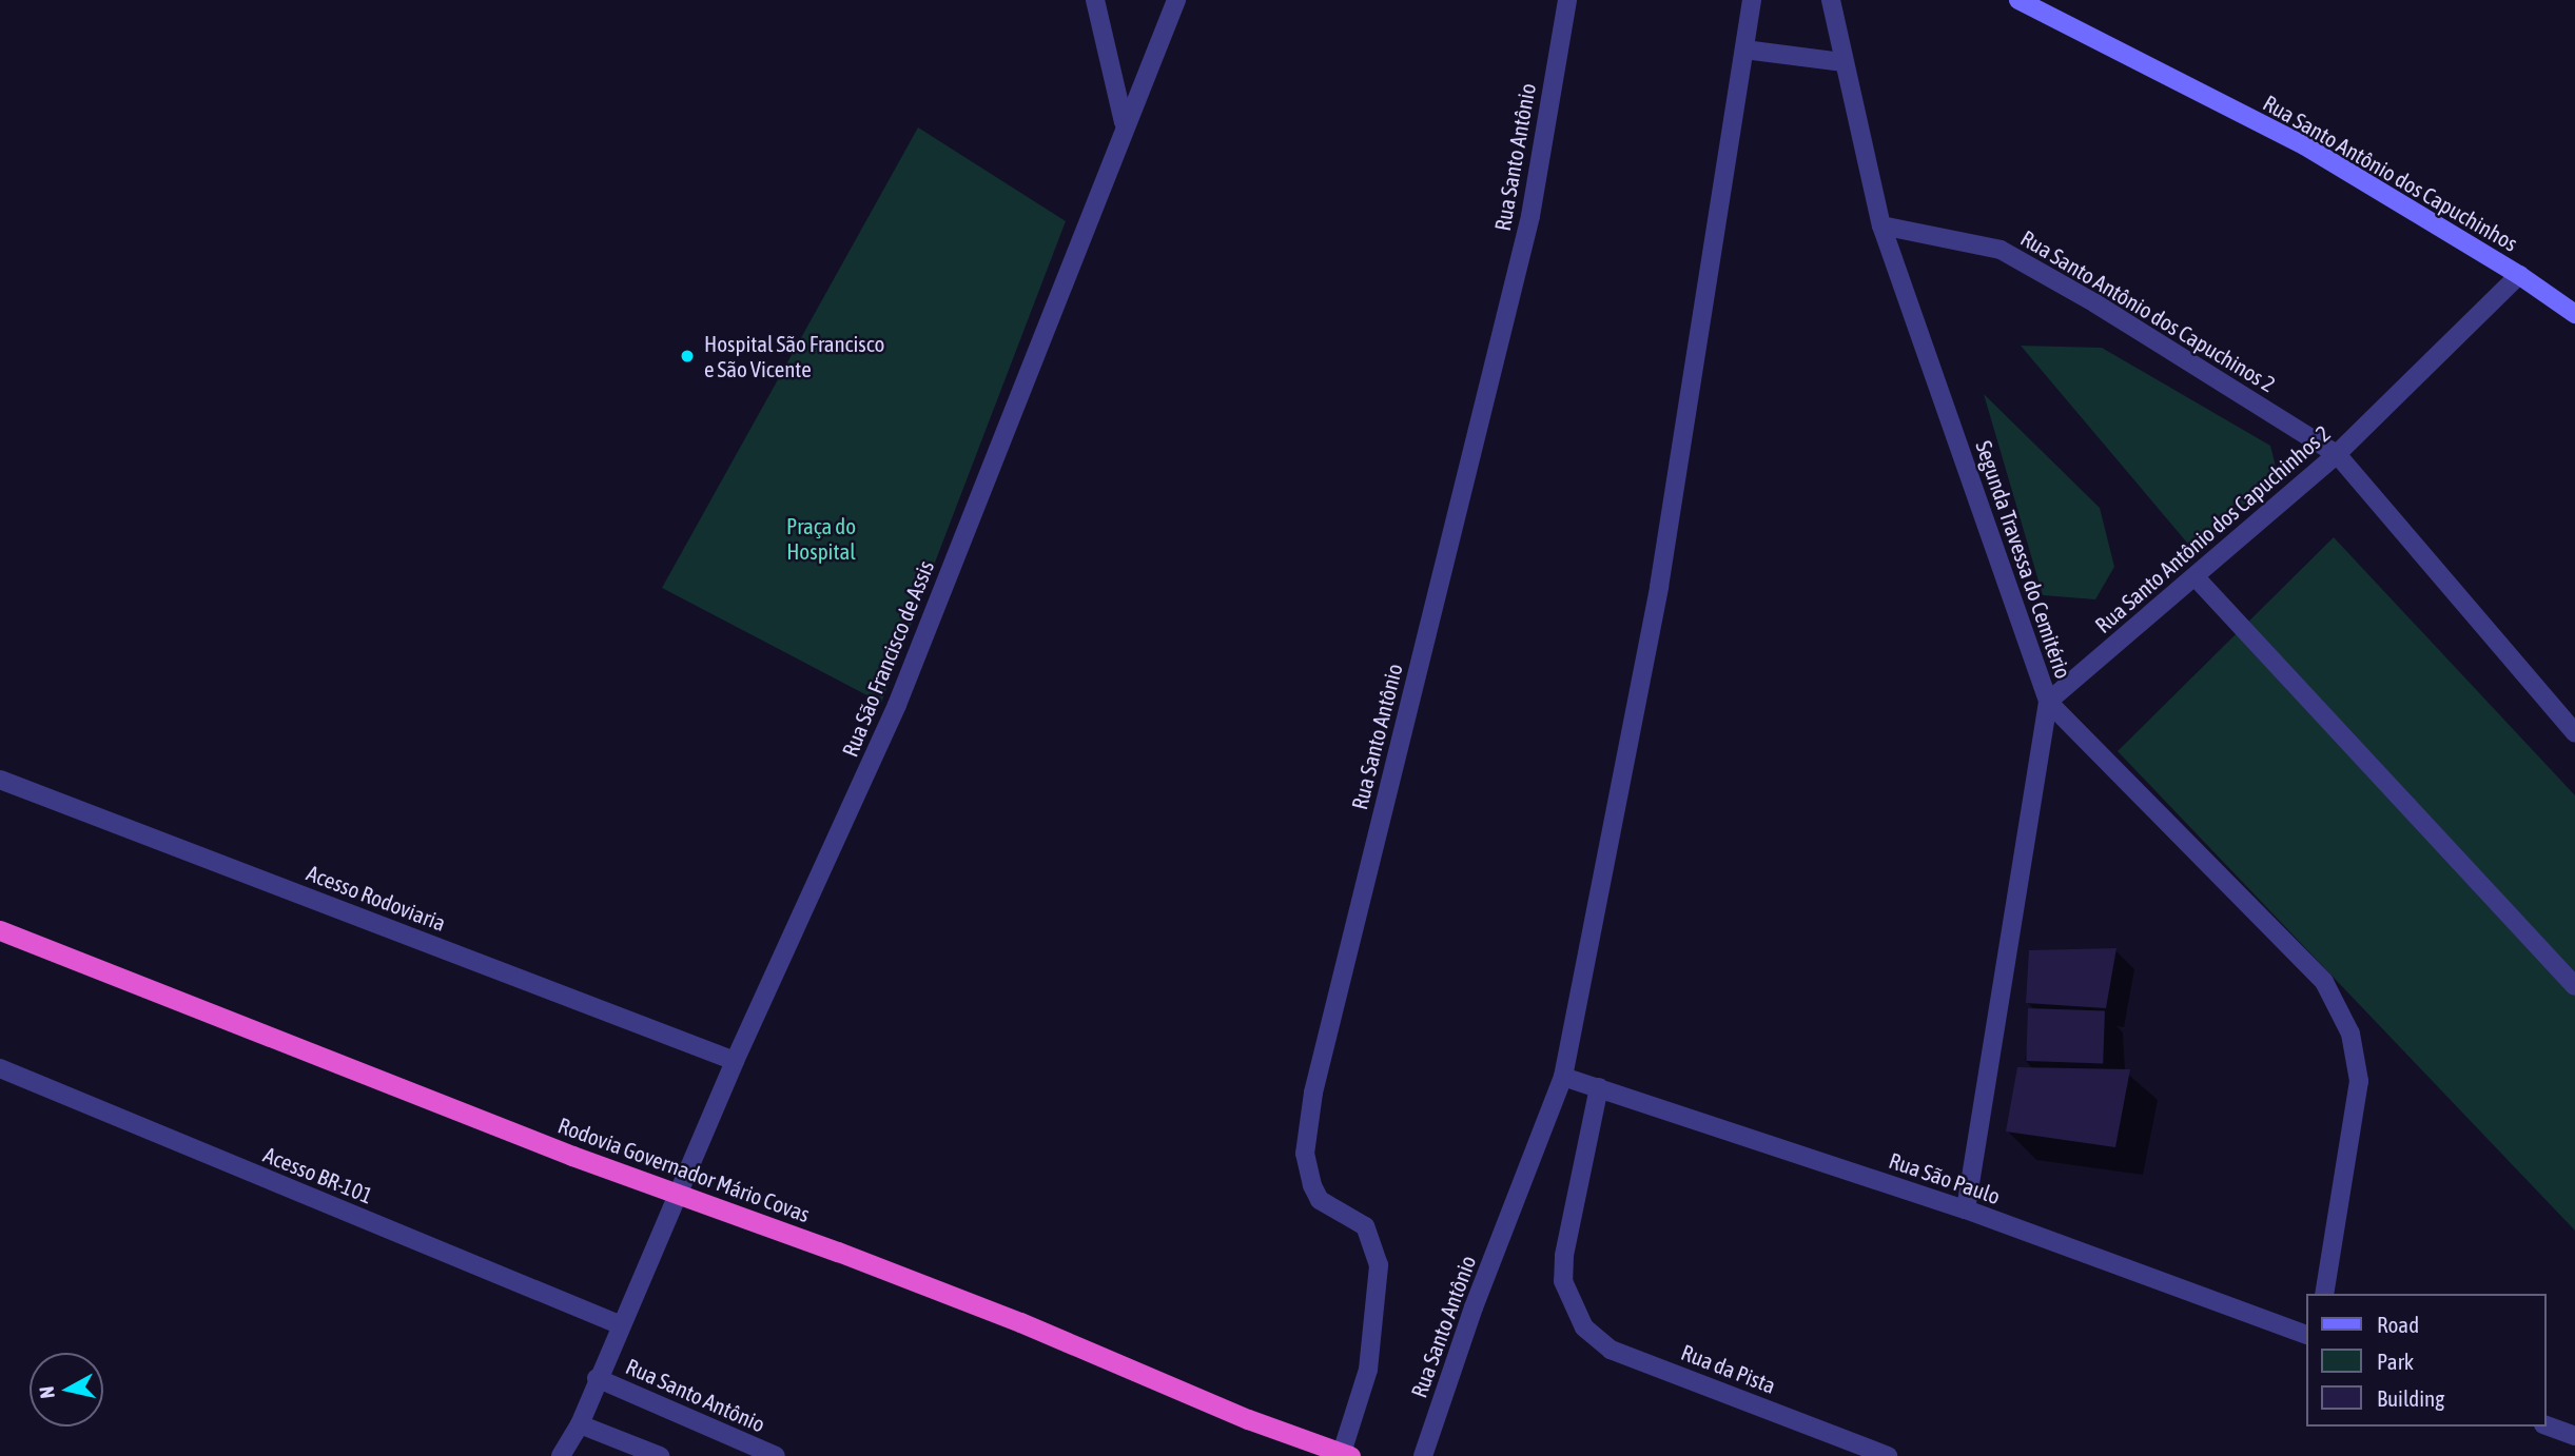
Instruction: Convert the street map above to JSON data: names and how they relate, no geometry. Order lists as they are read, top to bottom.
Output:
{
  "streets": {
    "highway": ["Rodovia Governador Mário Covas"],
    "main road": ["Rua Santo Antônio dos Capuchinhos"],
    "street": [
      "Rua Santo Antônio",
      "Rua Santo Antônio dos Capuchinos 2",
      "Rua Santo Antônio dos Capuchinhos 2",
      "Segunda Travessa do Cemitério",
      "Rua São Francisco de Assis",
      "Acesso Rodoviaria",
      "Acesso BR-101",
      "Rua São Paulo",
      "Rua da Pista"
    ]
  },
  "crossings": [
    ["Rua Santo Antônio", "Rua São Francisco de Assis"],
    ["Rua Santo Antônio", "Rua São Paulo"],
    ["Rua Santo Antônio dos Capuchinhos", "Rua Santo Antônio dos Capuchinhos 2"],
    ["Rua Santo Antônio dos Capuchinos 2", "Rua Santo Antônio dos Capuchinhos 2"],
    ["Rua Santo Antônio dos Capuchinos 2", "Segunda Travessa do Cemitério"],
    ["Rua Santo Antônio dos Capuchinhos 2", "Segunda Travessa do Cemitério"],
    ["Rua São Francisco de Assis", "Acesso Rodoviaria"],
    ["Rua São Francisco de Assis", "Acesso BR-101"],
    ["Rua São Paulo", "Rua da Pista"]
  ],
  "parks": ["Praça do Hospital"],
  "places": ["Hospital São Francisco e São Vicente"],
  "legend": ["Road", "Park", "Building"],
  "north": "left"
}
